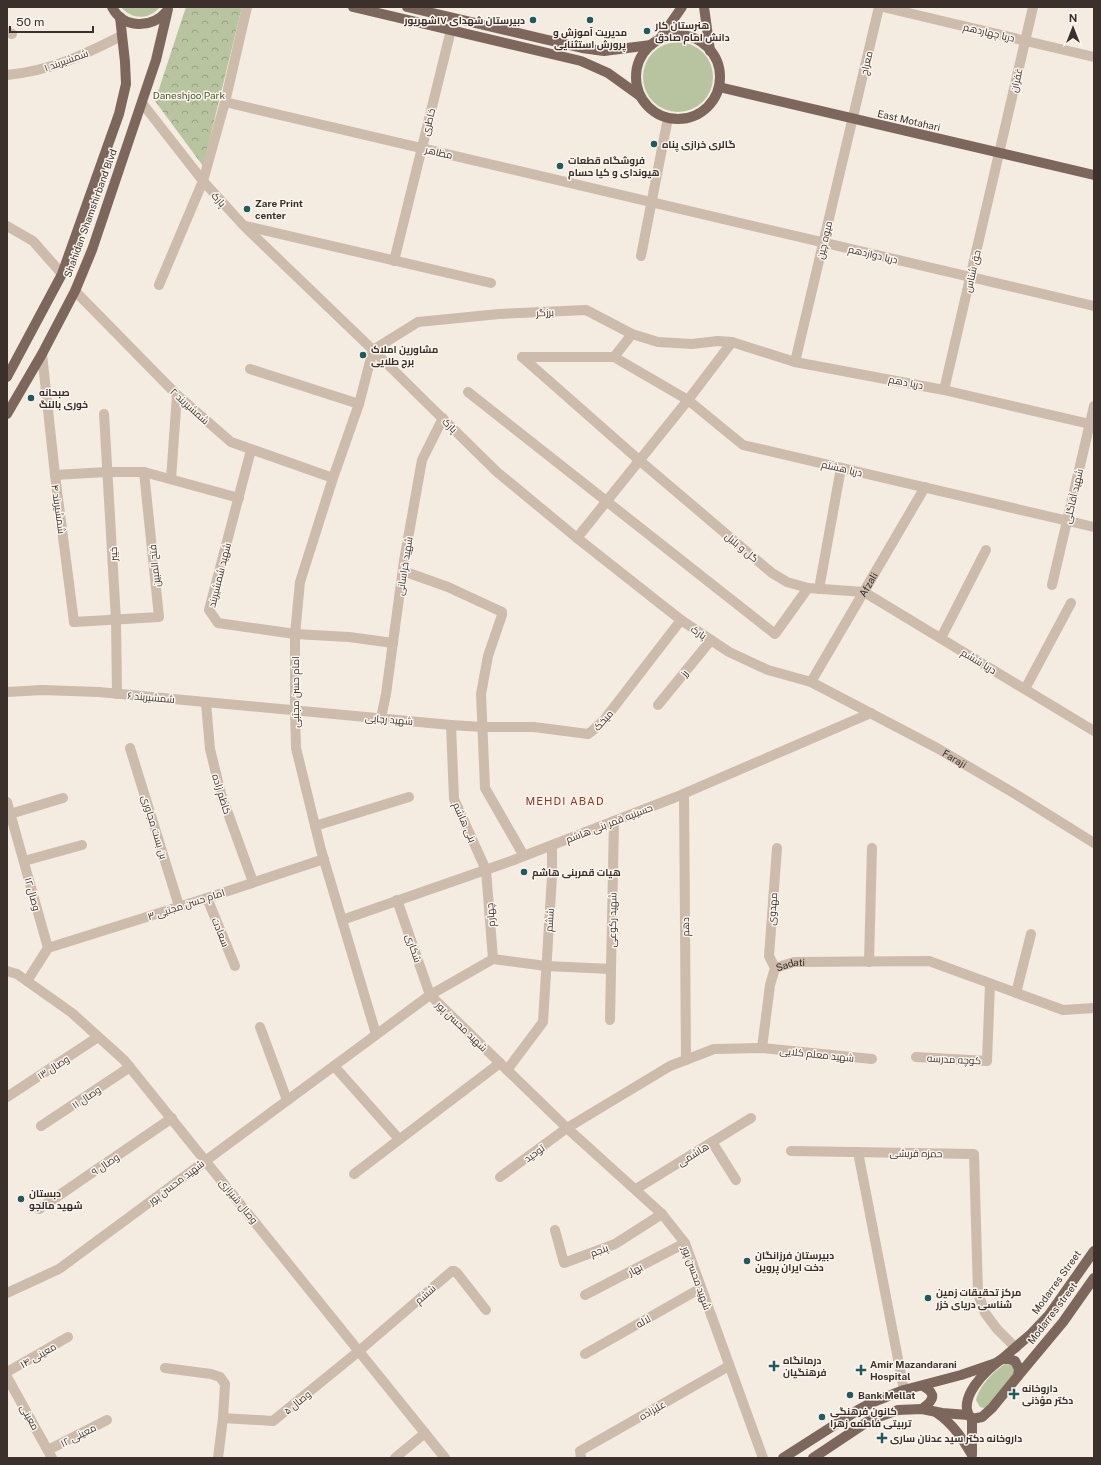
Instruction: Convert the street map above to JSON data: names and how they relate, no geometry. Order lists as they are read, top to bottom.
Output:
{
  "streets": {
    "main road": [
      "East Motahari",
      "Shahidan Shamshirband Blvd",
      "Modarres Street",
      "Modarres street"
    ],
    "street": [
      "دریا چهاردهم",
      "شمشیربند ۱",
      "معراج",
      "غفران",
      "خاطری",
      "مظاهر",
      "پارک",
      "میوه چین",
      "دریا دوازدهم",
      "حق شناس",
      "برزگر",
      "دریا دهم",
      "شمشیربند ۲",
      "دریا هشتم",
      "شهید آقاگلی",
      "شمشیربند ۴",
      "گل و بلبل",
      "خیبر",
      "فتح المبین",
      "شهید خراسانی",
      "شهید شمشیربند",
      "Afzali",
      "دریا ششم",
      "رز",
      "امام حسن مجتبی",
      "شمشیربند ۶",
      "شهید رجایی",
      "میخک",
      "Faraji",
      "کاظم زاده",
      "بنی هاشم",
      "حسینیه قمر بنی هاشم",
      "بن بست مجاوری",
      "وصال ۱۲",
      "امام حسن مجتبی ۳",
      "مهدوی",
      "چهارم",
      "ششم",
      "شهید رکوعی",
      "دهم",
      "سعادت",
      "شکاری",
      "Sadati",
      "شهید محسن پور",
      "شهید معلم کلایی",
      "کوچه مدرسه",
      "وصال ۱۳",
      "وصال ۱۱",
      "توحید",
      "حمزه قریشی",
      "هاشمی",
      "وصال ۹",
      "وصال شیرازی",
      "پنجم",
      "بهار",
      "لاله",
      "معینی ۱۴",
      "وصال ۵",
      "علیزاده",
      "معینی",
      "معینی ۱۲"
    ]
  },
  "crossings": [
    ["دریا چهاردهم", "غفران"],
    ["شمشیربند ۱", "Shahidan Shamshirband Blvd"],
    ["معراج", "East Motahari"],
    ["معراج", "میوه چین"],
    ["غفران", "East Motahari"],
    ["غفران", "حق شناس"],
    ["East Motahari", "میوه چین"],
    ["East Motahari", "حق شناس"],
    ["خاطری", "مظاهر"],
    ["مظاهر", "دریا دوازدهم"],
    ["پارک", "Shahidan Shamshirband Blvd"],
    ["پارک", "برزگر"],
    ["پارک", "شهید خراسانی"],
    ["پارک", "Afzali"],
    ["پارک", "رز"],
    ["پارک", "امام حسن مجتبی"],
    ["پارک", "میخک"],
    ["پارک", "Faraji"],
    ["Shahidan Shamshirband Blvd", "شمشیربند ۲"],
    ["Shahidan Shamshirband Blvd", "شمشیربند ۴"],
    ["میوه چین", "دریا دوازدهم"],
    ["میوه چین", "دریا دهم"],
    ["دریا دوازدهم", "حق شناس"],
    ["حق شناس", "دریا دهم"],
    ["برزگر", "دریا دهم"],
    ["برزگر", "امام حسن مجتبی"],
    ["دریا دهم", "شهید آقاگلی"],
    ["شمشیربند ۲", "شهید شمشیربند"],
    ["شمشیربند ۲", "امام حسن مجتبی"],
    ["دریا هشتم", "شهید آقاگلی"],
    ["دریا هشتم", "گل و بلبل"],
    ["دریا هشتم", "Afzali"],
    ["شمشیربند ۴", "خیبر"],
    ["شمشیربند ۴", "فتح المبین"],
    ["گل و بلبل", "Afzali"],
    ["گل و بلبل", "دریا ششم"],
    ["خیبر", "فتح المبین"],
    ["خیبر", "شمشیربند ۶"],
    ["شهید خراسانی", "شهید شمشیربند"],
    ["شهید خراسانی", "شهید رجایی"],
    ["شهید شمشیربند", "امام حسن مجتبی"],
    ["Afzali", "دریا ششم"],
    ["Afzali", "Faraji"],
    ["امام حسن مجتبی", "شمشیربند ۶"],
    ["امام حسن مجتبی", "شهید رجایی"],
    ["امام حسن مجتبی", "حسینیه قمر بنی هاشم"],
    ["امام حسن مجتبی", "امام حسن مجتبی ۳"],
    ["امام حسن مجتبی", "شهید محسن پور"],
    ["شمشیربند ۶", "شهید رجایی"],
    ["شمشیربند ۶", "کاظم زاده"],
    ["شهید رجایی", "میخک"],
    ["شهید رجایی", "بنی هاشم"],
    ["Faraji", "حسینیه قمر بنی هاشم"],
    ["کاظم زاده", "امام حسن مجتبی ۳"],
    ["بنی هاشم", "حسینیه قمر بنی هاشم"],
    ["بنی هاشم", "چهارم"],
    ["حسینیه قمر بنی هاشم", "چهارم"],
    ["حسینیه قمر بنی هاشم", "ششم"],
    ["حسینیه قمر بنی هاشم", "شهید رکوعی"],
    ["حسینیه قمر بنی هاشم", "دهم"],
    ["حسینیه قمر بنی هاشم", "شکاری"],
    ["بن بست مجاوری", "امام حسن مجتبی ۳"],
    ["وصال ۱۲", "امام حسن مجتبی ۳"],
    ["امام حسن مجتبی ۳", "سعادت"],
    ["مهدوی", "Sadati"],
    ["ششم", "شهید محسن پور"],
    ["ششم", "وصال شیرازی"],
    ["ششم", "وصال ۵"],
    ["شکاری", "شهید محسن پور"],
    ["Sadati", "شهید معلم کلایی"],
    ["Sadati", "کوچه مدرسه"],
    ["شهید محسن پور", "توحید"],
    ["شهید محسن پور", "هاشمی"],
    ["شهید محسن پور", "وصال شیرازی"],
    ["شهید محسن پور", "پنجم"],
    ["شهید محسن پور", "بهار"],
    ["شهید محسن پور", "لاله"],
    ["شهید محسن پور", "علیزاده"],
    ["وصال ۱۳", "وصال شیرازی"],
    ["وصال ۱۱", "وصال شیرازی"],
    ["حمزه قریشی", "Modarres Street"],
    ["وصال ۹", "وصال شیرازی"],
    ["وصال شیرازی", "وصال ۵"],
    ["معینی", "معینی ۱۲"]
  ],
  "districts": ["MEHDI ABAD"],
  "parks": ["Daneshjoo Park"],
  "places": {
    "other": [
      "دبیرستان شهدای ۱۷شهریور",
      "مدیریت آموزش و پرورش استثنایی",
      "هنرستان کار دانش امام صادق",
      "گالری خرازی پناه",
      "فروشگاه قطعات هیوندای و کیا حسام",
      "Zare Print center",
      "مشاورین املاک برج طلایی",
      "صبحانه خوری بالنگ",
      "هیات قمربنی هاشم",
      "دبستان شهید مالجو",
      "دبیرستان فرزانگان دخت ایران پروین",
      "مرکز تحقیقات زمین شناسی دریای خزر",
      "Bank Mellat",
      "کانون فرهنگی تربیتی فاطمه زهرا"
    ],
    "health": [
      "درمانگاه فرهنگیان",
      "Amir Mazandarani Hospital",
      "داروخانه دکتر مؤذنی",
      "داروخانه دکتر سید عدنان ساری"
    ]
  },
  "scale_bar": "50 m",
  "north": "top"
}
